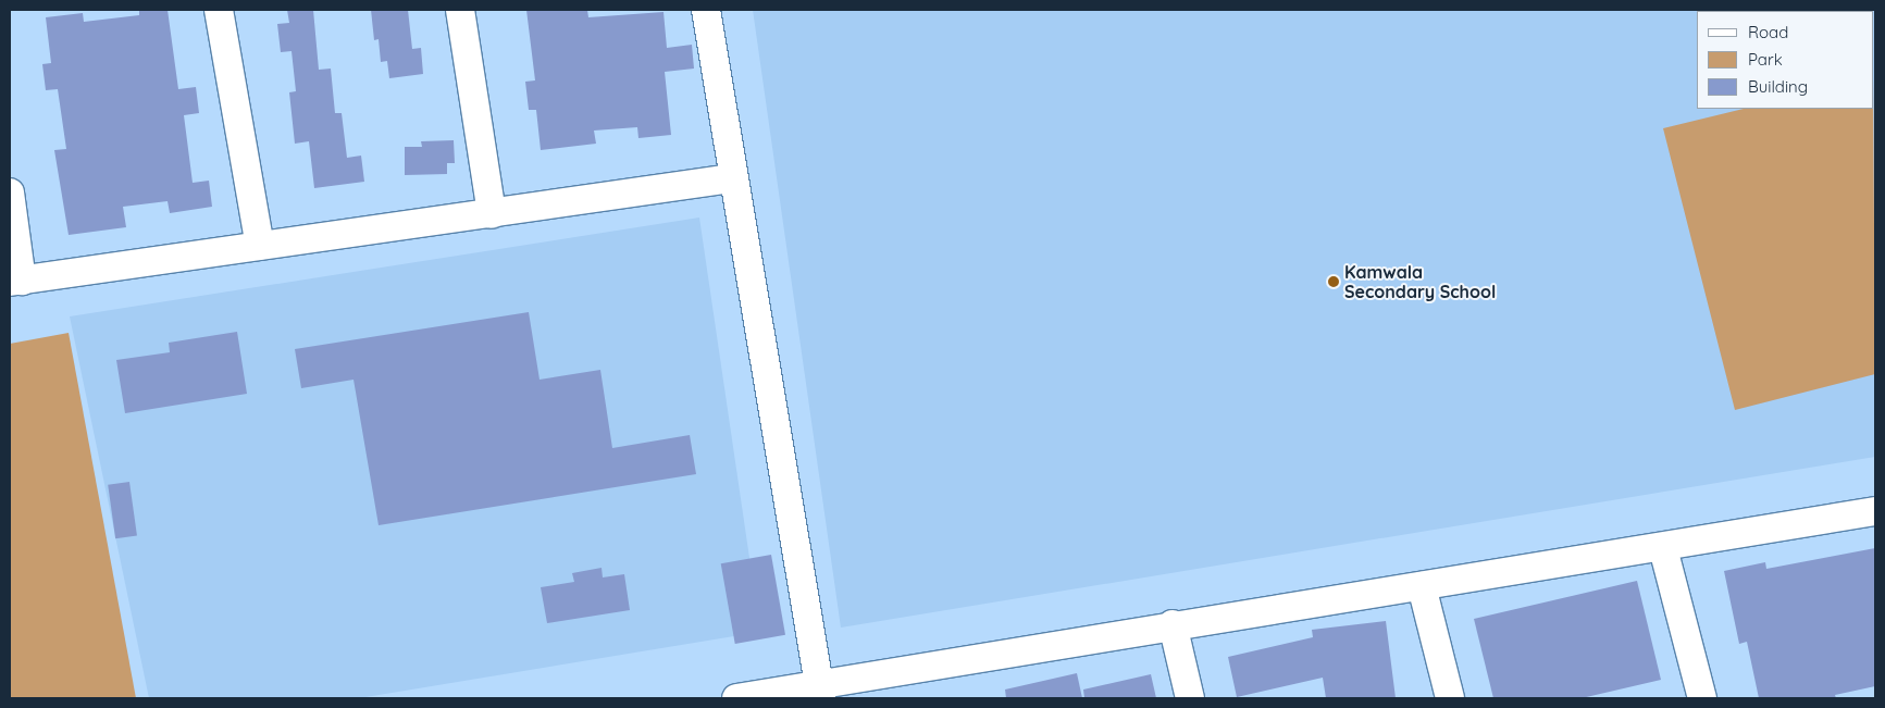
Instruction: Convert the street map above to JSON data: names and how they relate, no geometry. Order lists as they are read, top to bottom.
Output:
{
  "places": ["Kamwala Secondary School"],
  "legend": ["Road", "Park", "Building"]
}
